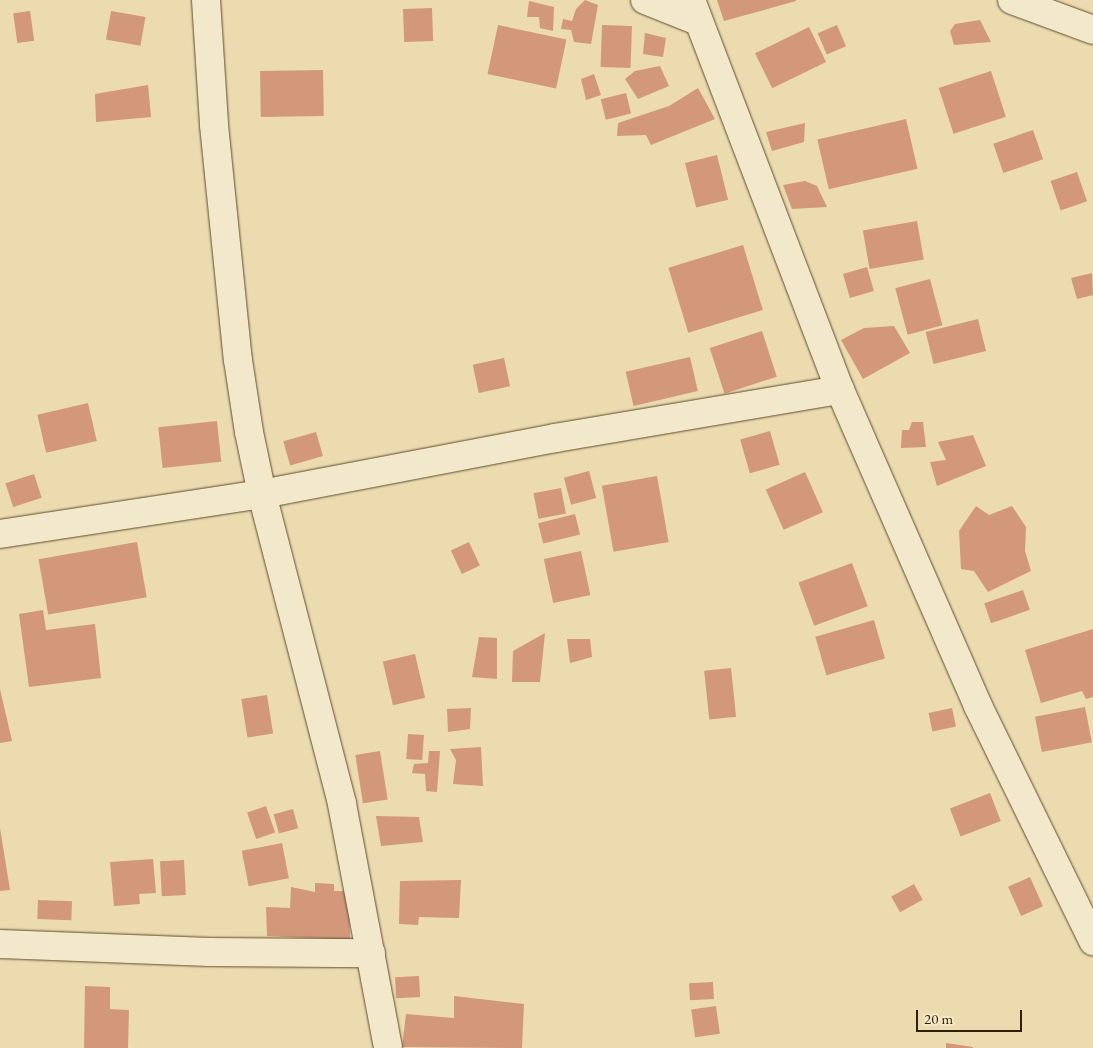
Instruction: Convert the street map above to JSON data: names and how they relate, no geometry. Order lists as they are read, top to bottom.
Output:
{
  "scale_bar": "20 m"
}
